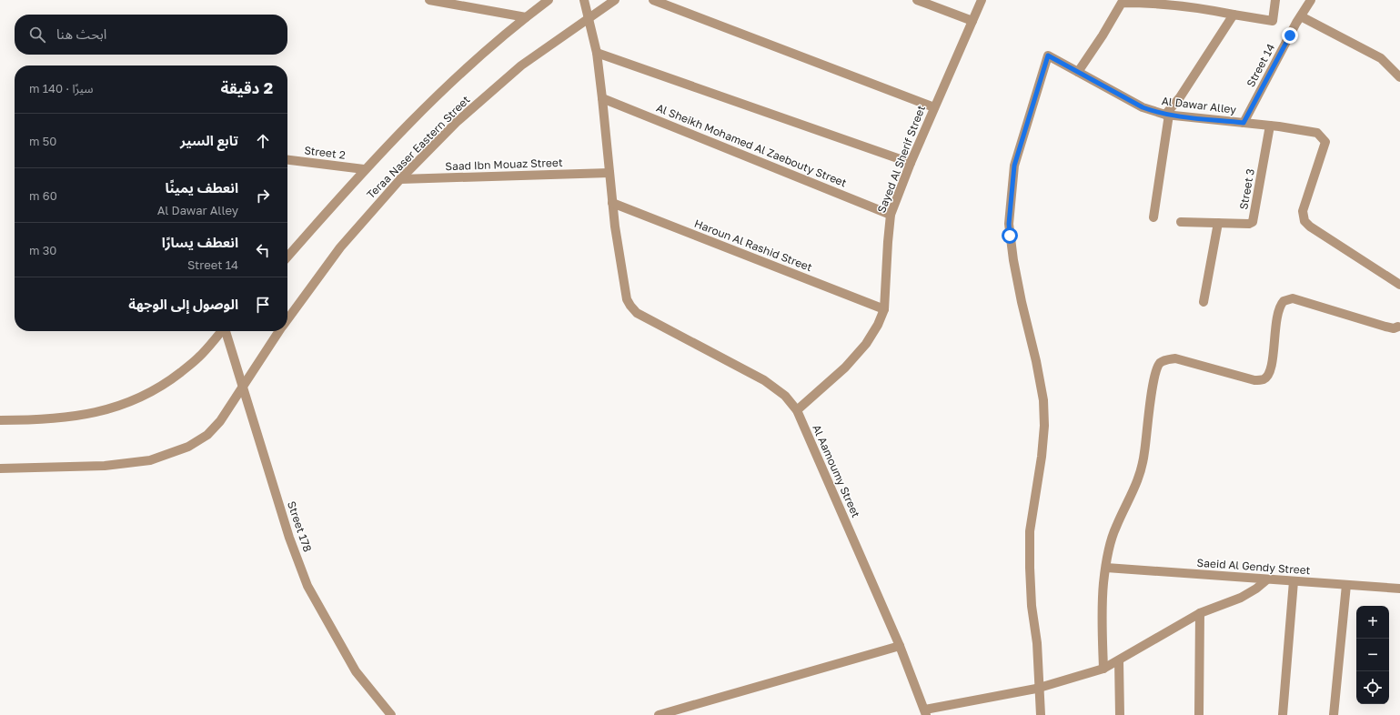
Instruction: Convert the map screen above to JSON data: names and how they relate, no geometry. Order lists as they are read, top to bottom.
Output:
{
  "streets": {
    "street": [
      "Street 14",
      "Al Dawar Alley",
      "Al Sheikh Mohamed Al Zaebouty Street",
      "Teraa Naser Eastern Street",
      "Street 2",
      "Sayed Al Sherif Street",
      "Saad Ibn Mouaz Street",
      "Street 3",
      "Haroun Al Rashid Street",
      "Al Aamoumy Street",
      "Street 178",
      "Saeid Al Gendy Street"
    ]
  },
  "crossings": [
    ["Street 14", "Al Dawar Alley"],
    ["Al Dawar Alley", "Street 3"],
    ["Al Sheikh Mohamed Al Zaebouty Street", "Sayed Al Sherif Street"],
    ["Teraa Naser Eastern Street", "Street 2"],
    ["Teraa Naser Eastern Street", "Saad Ibn Mouaz Street"],
    ["Teraa Naser Eastern Street", "Street 178"],
    ["Sayed Al Sherif Street", "Haroun Al Rashid Street"],
    ["Sayed Al Sherif Street", "Al Aamoumy Street"],
    ["Haroun Al Rashid Street", "Al Aamoumy Street"]
  ],
  "page": {
    "search": "ابحث هنا",
    "heading": ["2 دقيقة", "سيرًا · 140 m"],
    "list": [
      ["تابع السير", "50 m"],
      ["انعطف يمينًا", "Al Dawar Alley", "60 m"],
      ["انعطف يسارًا", "Street 14", "30 m"],
      "الوصول إلى الوجهة"
    ],
    "map_buttons": ["+", "−"]
  }
}
